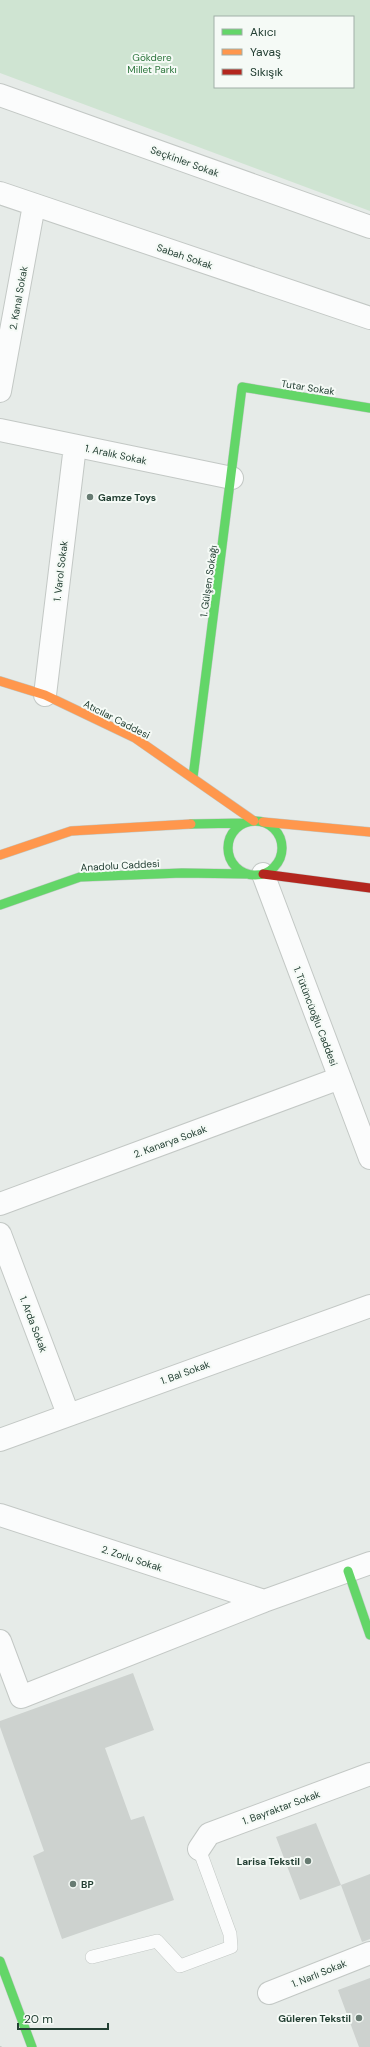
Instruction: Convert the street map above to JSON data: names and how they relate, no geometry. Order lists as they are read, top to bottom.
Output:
{
  "streets": {
    "main road": [
      "Tutar Sokak",
      "1. Gülşen Sokağı",
      "Atıcılar Caddesi",
      "Anadolu Caddesi"
    ],
    "street": [
      "Seçkinler Sokak",
      "Sabah Sokak",
      "2. Kanal Sokak",
      "1. Aralık Sokak",
      "1. Varol Sokak",
      "1. Tütüncüoğlu Caddesi",
      "2. Kanarya Sokak",
      "1. Arda Sokak",
      "1. Bal Sokak",
      "2. Zorlu Sokak",
      "1. Bayraktar Sokak",
      "1. Narlı Sokak"
    ]
  },
  "crossings": [
    ["Sabah Sokak", "2. Kanal Sokak"],
    ["Tutar Sokak", "1. Gülşen Sokağı"],
    ["1. Aralık Sokak", "1. Varol Sokak"],
    ["1. Aralık Sokak", "1. Gülşen Sokağı"],
    ["1. Varol Sokak", "Atıcılar Caddesi"],
    ["1. Gülşen Sokağı", "Atıcılar Caddesi"],
    ["Atıcılar Caddesi", "Anadolu Caddesi"],
    ["Atıcılar Caddesi", "1. Tütüncüoğlu Caddesi"],
    ["Anadolu Caddesi", "1. Tütüncüoğlu Caddesi"],
    ["1. Tütüncüoğlu Caddesi", "2. Kanarya Sokak"],
    ["1. Arda Sokak", "1. Bal Sokak"]
  ],
  "parks": ["Gökdere Millet Parkı"],
  "places": [
    "Gamze Toys",
    "Larisa Tekstil",
    "BP",
    "Güleren Tekstil"
  ],
  "legend": ["Akıcı", "Yavaş", "Sıkışık"],
  "scale_bar": "20 m"
}
